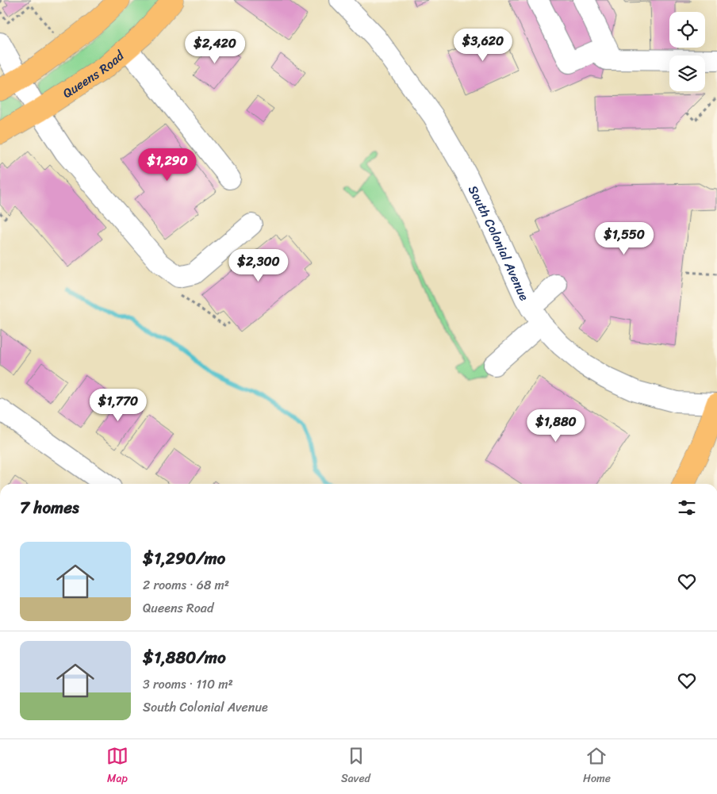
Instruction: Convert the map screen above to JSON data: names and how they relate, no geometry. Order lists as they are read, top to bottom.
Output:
{
  "streets": {
    "main road": ["Queens Road"],
    "street": ["South Colonial Avenue"]
  },
  "page": {
    "price": [
      "$3,620",
      "$2,420",
      "$1,290",
      "$1,550",
      "$2,300",
      "$1,770",
      "$1,880"
    ],
    "heading": "7 homes",
    "list": [
      {
        "name": "$1,290/mo",
        "note": "2 rooms · 68 m² · Queens Road"
      },
      {
        "name": "$1,880/mo",
        "note": "3 rooms · 110 m² · South Colonial Avenue"
      }
    ],
    "tabs": ["Map", "Saved", "Home"]
  }
}
